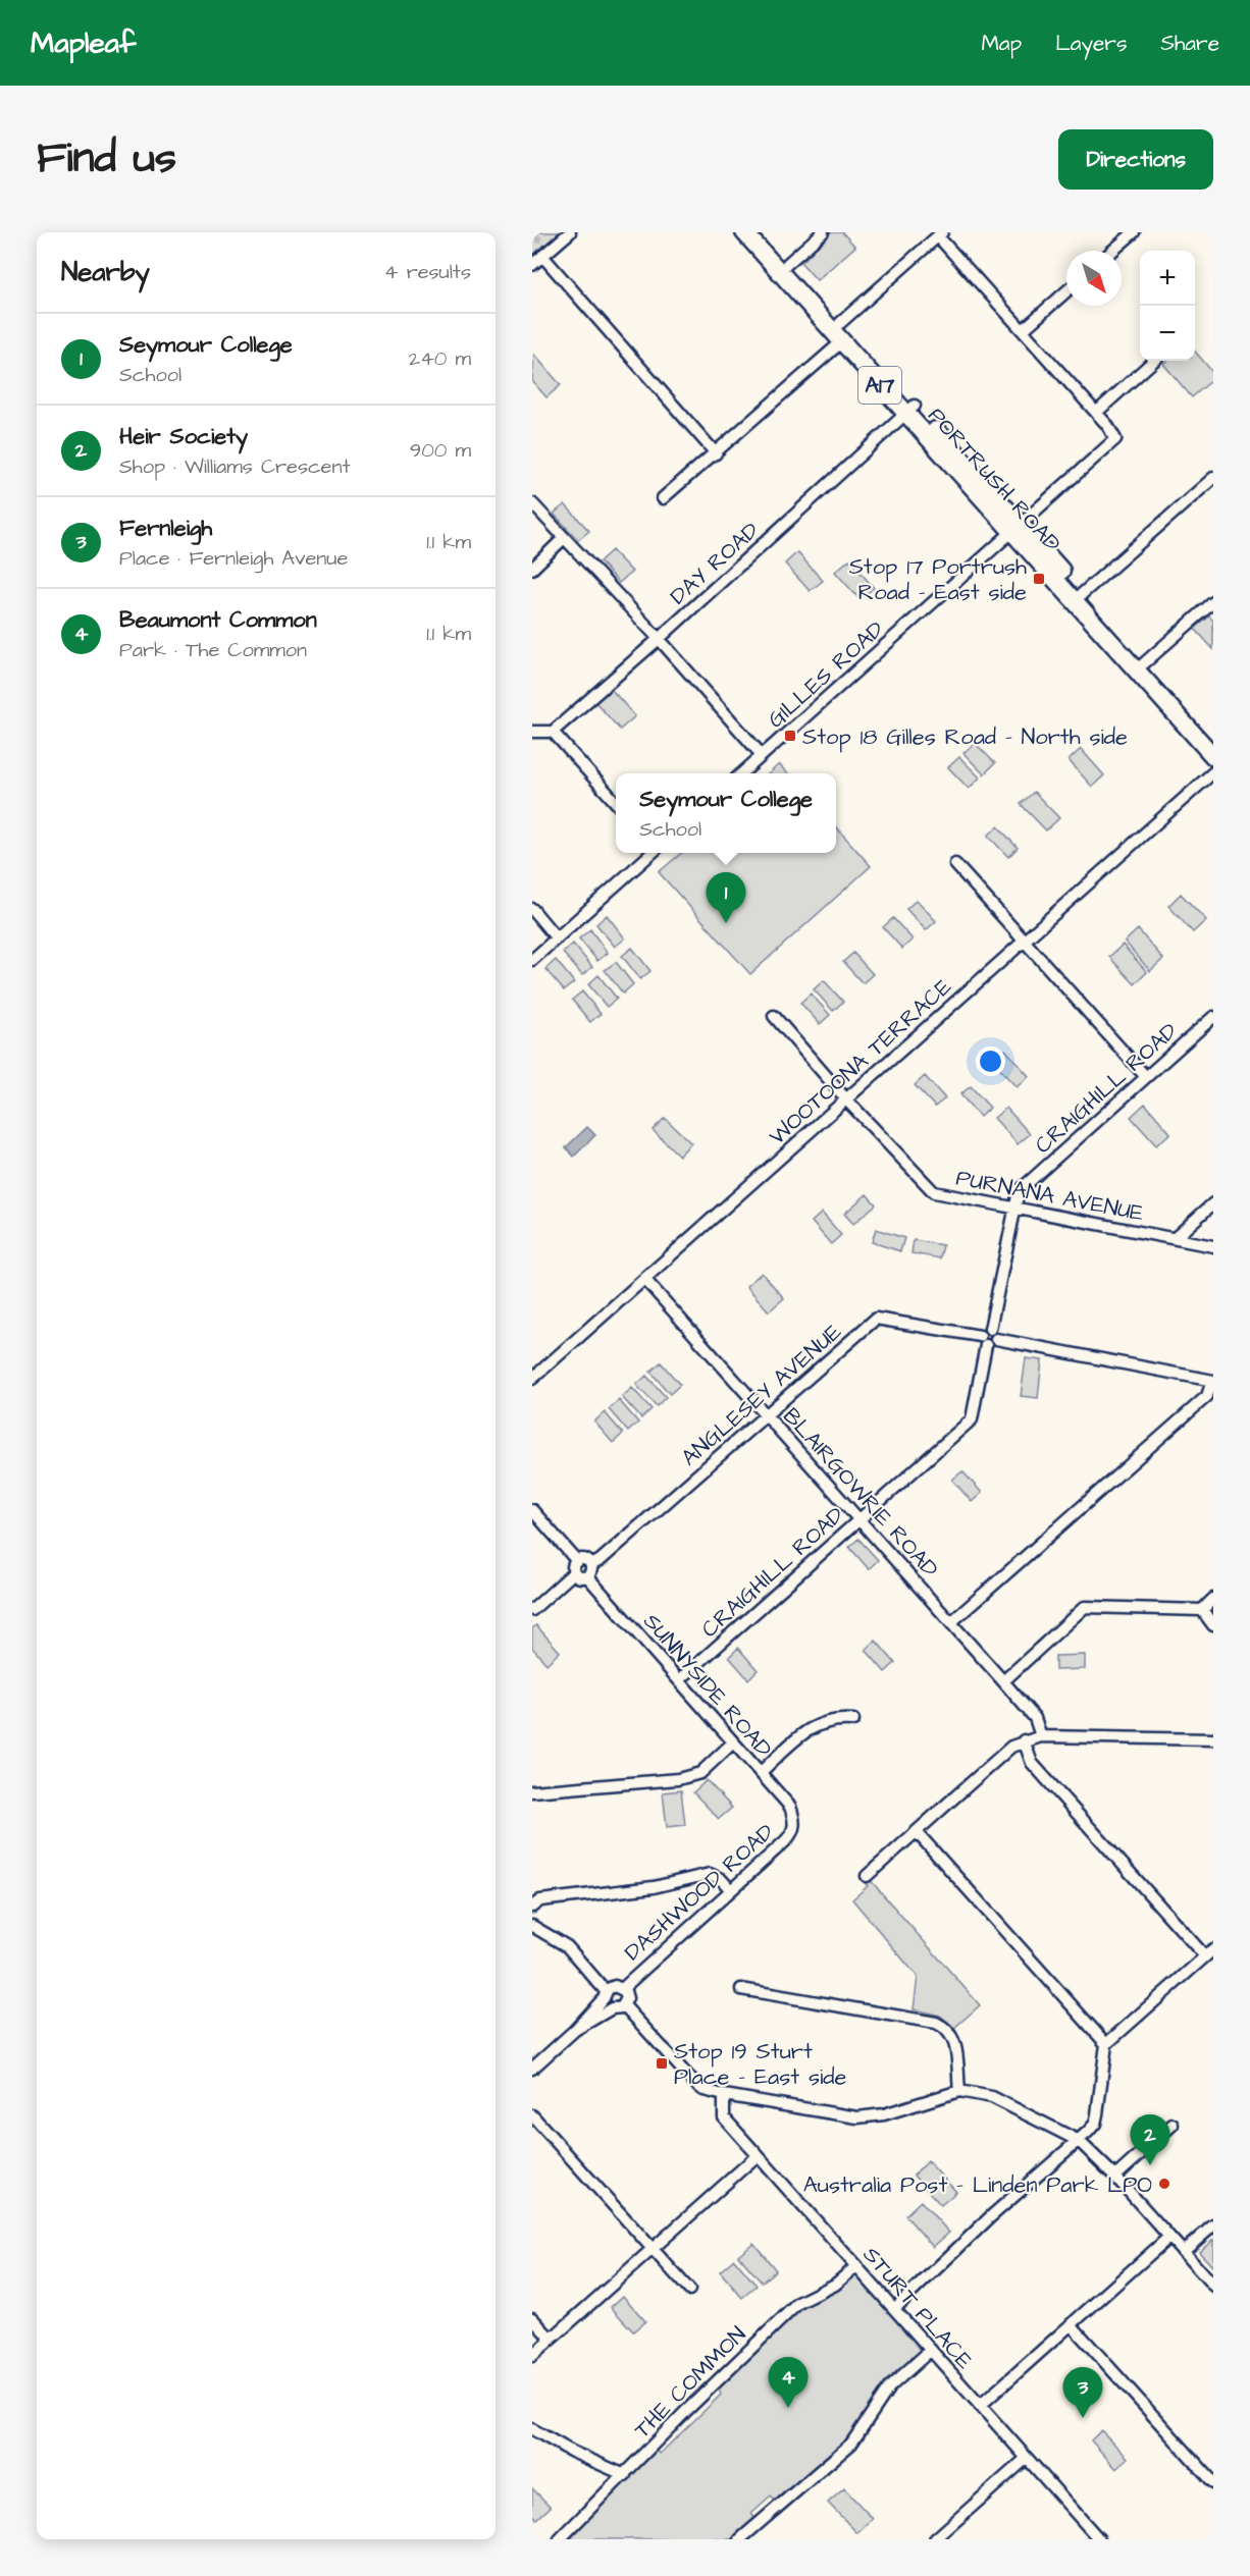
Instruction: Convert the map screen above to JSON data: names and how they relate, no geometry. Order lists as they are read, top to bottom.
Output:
{
  "streets": {
    "highway": ["A17", "PORTRUSH ROAD"],
    "street": [
      "DAY ROAD",
      "GILLES ROAD",
      "WOOTOONA TERRACE",
      "CRAIGHILL ROAD",
      "PURNANA AVENUE",
      "ANGLESEY AVENUE",
      "BLAIRGOWRIE ROAD",
      "SUNNYSIDE ROAD",
      "DASHWOOD ROAD",
      "STURT PLACE",
      "THE COMMON"
    ]
  },
  "crossings": [
    ["PORTRUSH ROAD", "DAY ROAD"],
    ["PORTRUSH ROAD", "GILLES ROAD"],
    ["WOOTOONA TERRACE", "PURNANA AVENUE"],
    ["WOOTOONA TERRACE", "BLAIRGOWRIE ROAD"],
    ["CRAIGHILL ROAD", "PURNANA AVENUE"],
    ["CRAIGHILL ROAD", "ANGLESEY AVENUE"],
    ["CRAIGHILL ROAD", "BLAIRGOWRIE ROAD"],
    ["CRAIGHILL ROAD", "SUNNYSIDE ROAD"],
    ["ANGLESEY AVENUE", "BLAIRGOWRIE ROAD"],
    ["ANGLESEY AVENUE", "SUNNYSIDE ROAD"],
    ["SUNNYSIDE ROAD", "DASHWOOD ROAD"],
    ["STURT PLACE", "THE COMMON"]
  ],
  "places": {
    "transit": ["Stop 17 Portrush Road - East side", "Stop 18 Gilles Road - North side", "Stop 19 Sturt Place - East side"],
    "other": ["Australia Post - Linden Park LPO"]
  },
  "north": "bottom right",
  "page": {
    "header": "Mapleaf",
    "nav": ["Map", "Layers", "Share"],
    "title": "Find us",
    "buttons": "Directions",
    "heading": ["Nearby", "4 results"],
    "map_buttons": ["+", "−"],
    "list": [
      {
        "mark": "1",
        "name": "Seymour College",
        "note": "School",
        "value": "240 m"
      },
      {
        "mark": "2",
        "name": "Heir Society",
        "note": "Shop · Williams Crescent",
        "value": "900 m"
      },
      {
        "mark": "3",
        "name": "Fernleigh",
        "note": "Place · Fernleigh Avenue",
        "value": "1.1 km"
      },
      {
        "mark": "4",
        "name": "Beaumont Common",
        "note": "Park · The Common",
        "value": "1.1 km"
      }
    ],
    "popup": ["Seymour College", "School"],
    "pins": [
      "1",
      "2",
      "4",
      "3"
    ]
  }
}
